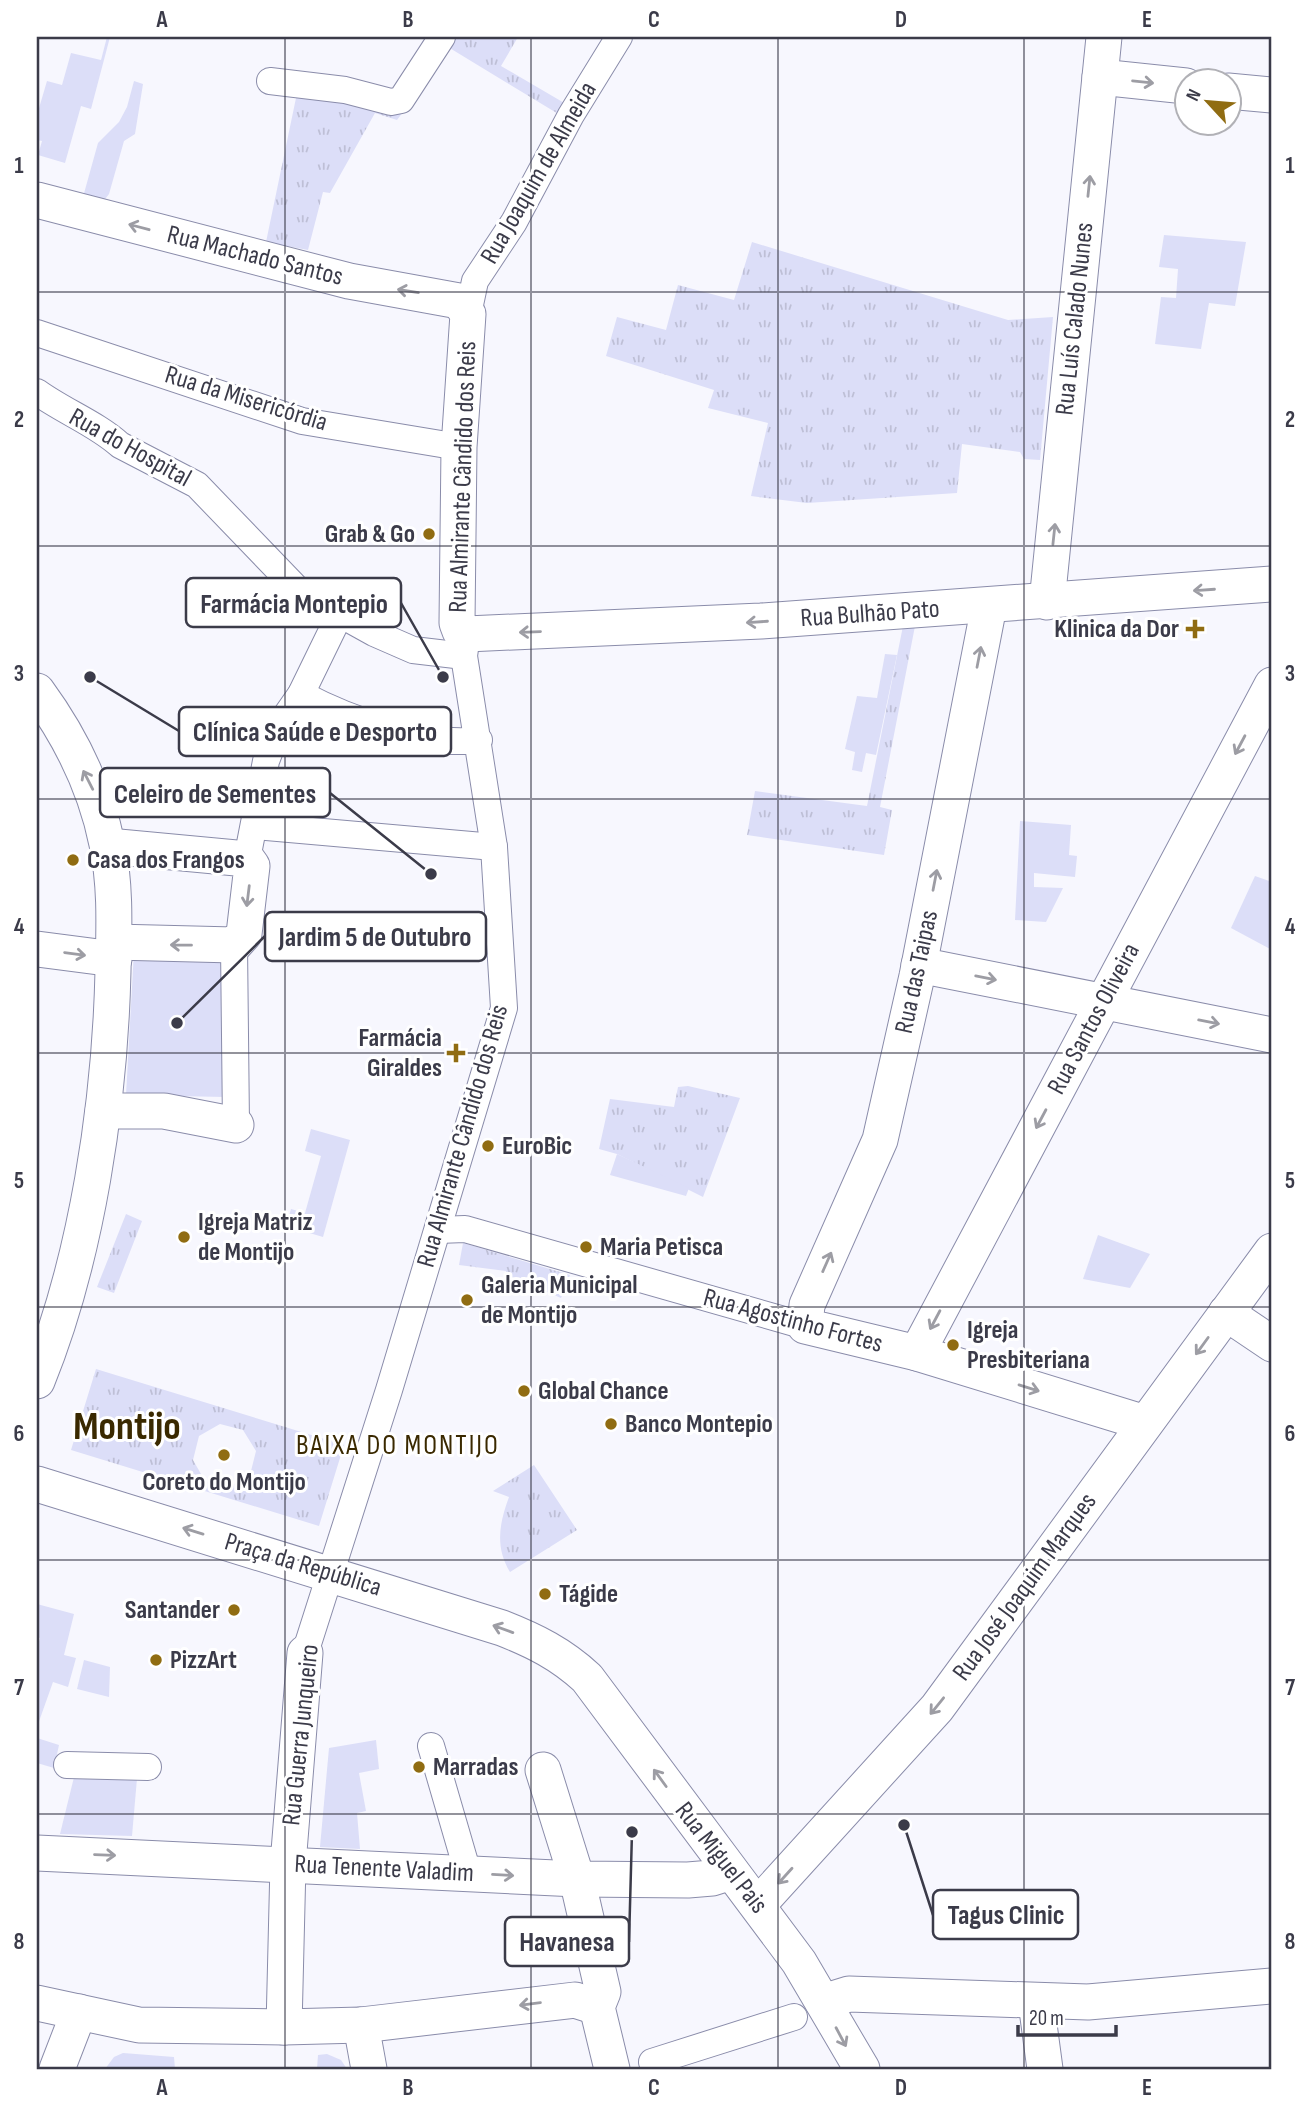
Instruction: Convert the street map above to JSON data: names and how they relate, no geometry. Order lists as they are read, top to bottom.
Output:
{
  "streets": {
    "street": [
      "Rua Joaquim de Almeida",
      "Rua Machado Santos",
      "Rua Luís Calado Nunes",
      "Rua da Misericórdia",
      "Rua do Hospital",
      "Rua Almirante Cândido dos Reis",
      "Rua Bulhão Pato",
      "Rua das Taipas",
      "Rua Santos Oliveira",
      "Rua Agostinho Fortes",
      "Praça da República",
      "Rua José Joaquim Marques",
      "Rua Guerra Junqueiro",
      "Rua Miguel Pais",
      "Rua Tenente Valadim"
    ]
  },
  "crossings": [
    ["Rua Joaquim de Almeida", "Rua Machado Santos"],
    ["Rua Joaquim de Almeida", "Rua Almirante Cândido dos Reis"],
    ["Rua Machado Santos", "Rua Almirante Cândido dos Reis"],
    ["Rua Luís Calado Nunes", "Rua Bulhão Pato"],
    ["Rua da Misericórdia", "Rua Almirante Cândido dos Reis"],
    ["Rua do Hospital", "Rua Almirante Cândido dos Reis"],
    ["Rua do Hospital", "Rua Bulhão Pato"],
    ["Rua Almirante Cândido dos Reis", "Rua Bulhão Pato"],
    ["Rua Almirante Cândido dos Reis", "Rua Agostinho Fortes"],
    ["Rua Almirante Cândido dos Reis", "Praça da República"],
    ["Rua Almirante Cândido dos Reis", "Rua Guerra Junqueiro"],
    ["Rua Bulhão Pato", "Rua das Taipas"],
    ["Rua das Taipas", "Rua Agostinho Fortes"],
    ["Rua Santos Oliveira", "Rua Agostinho Fortes"],
    ["Rua Agostinho Fortes", "Rua José Joaquim Marques"],
    ["Praça da República", "Rua Guerra Junqueiro"],
    ["Praça da República", "Rua Miguel Pais"],
    ["Rua José Joaquim Marques", "Rua Miguel Pais"],
    ["Rua Guerra Junqueiro", "Rua Tenente Valadim"],
    ["Rua Miguel Pais", "Rua Tenente Valadim"]
  ],
  "one_way": [
    "Rua Machado Santos",
    "Rua Luís Calado Nunes",
    "Rua Bulhão Pato",
    "Rua das Taipas",
    "Rua Santos Oliveira",
    "Praça da República",
    "Rua José Joaquim Marques"
  ],
  "districts": ["Montijo", "BAIXA DO MONTIJO"],
  "places": {
    "other": [
      "Grab & Go",
      "Clínica Saúde e Desporto",
      "Farmácia Montepio",
      "Casa dos Frangos",
      "Celeiro de Sementes",
      "Jardim 5 de Outubro",
      "EuroBic",
      "Igreja Matriz de Montijo",
      "Maria Petisca",
      "Galeria Municipal de Montijo",
      "Igreja Presbiteriana",
      "Global Chance",
      "Banco Montepio",
      "Coreto do Montijo",
      "Tágide",
      "Santander",
      "PizzArt",
      "Marradas",
      "Tagus Clinic",
      "Havanesa"
    ],
    "health": ["Klinica da Dor", "Farmácia Giraldes"]
  },
  "scale_bar": "20 m",
  "north": "top left",
  "grid": {
    "columns": [
      "A",
      "B",
      "C",
      "D",
      "E"
    ],
    "rows": [
      "1",
      "2",
      "3",
      "4",
      "5",
      "6",
      "7",
      "8"
    ]
  }
}
